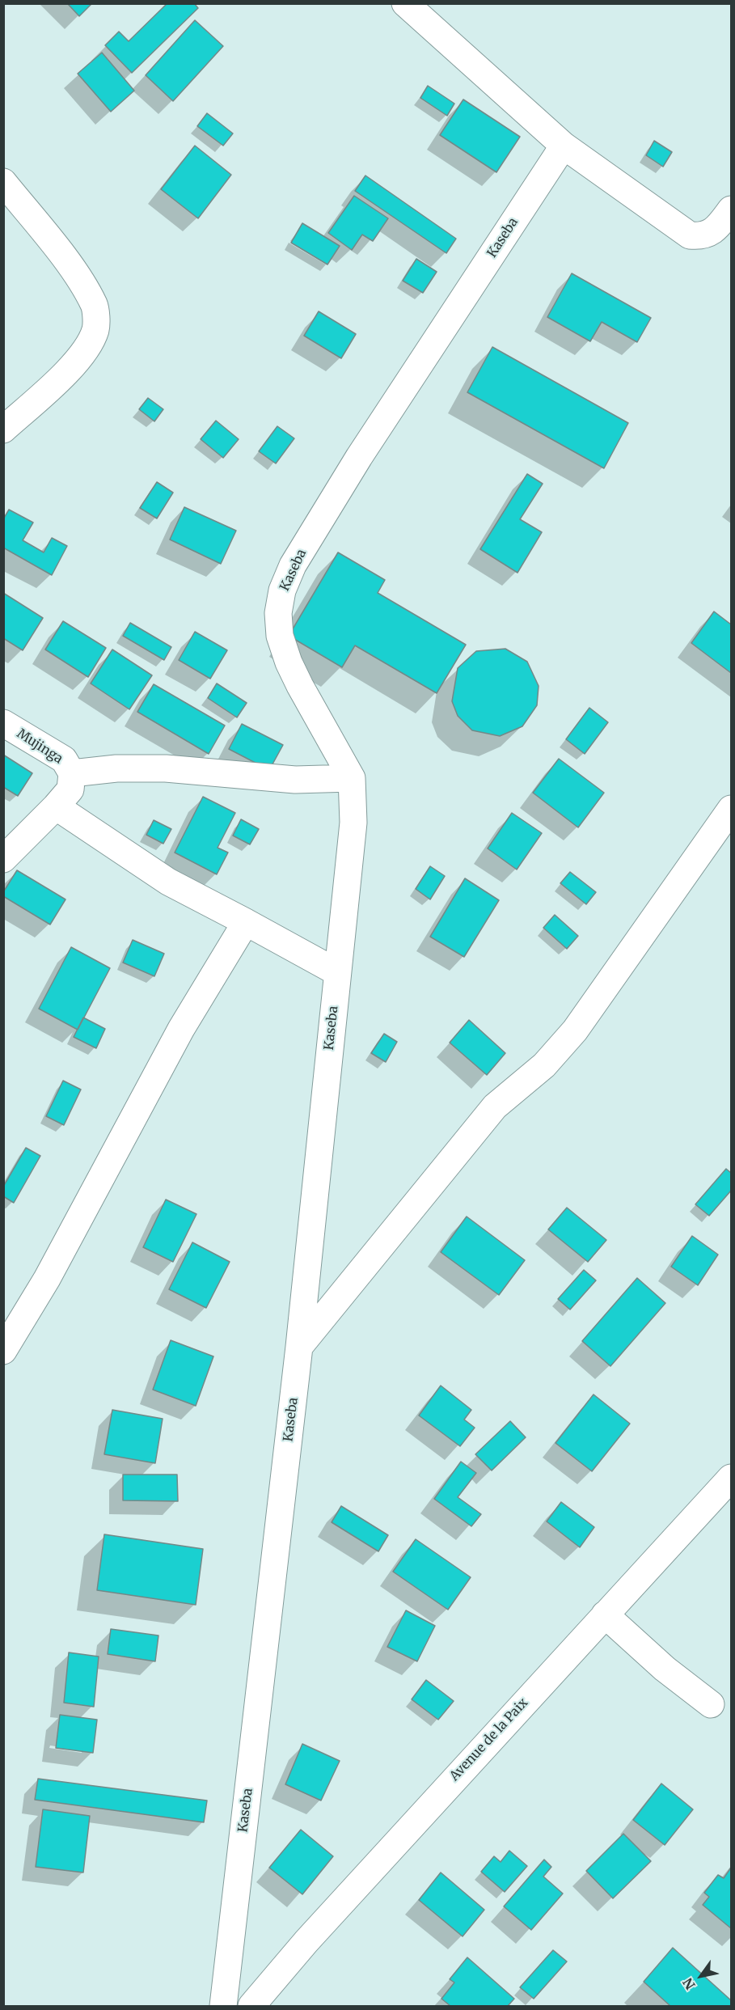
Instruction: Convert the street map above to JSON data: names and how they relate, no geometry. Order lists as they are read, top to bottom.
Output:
{
  "streets": {
    "street": ["Kaseba", "Mujinga", "Avenue de la Paix"]
  },
  "north": "bottom left"
}
